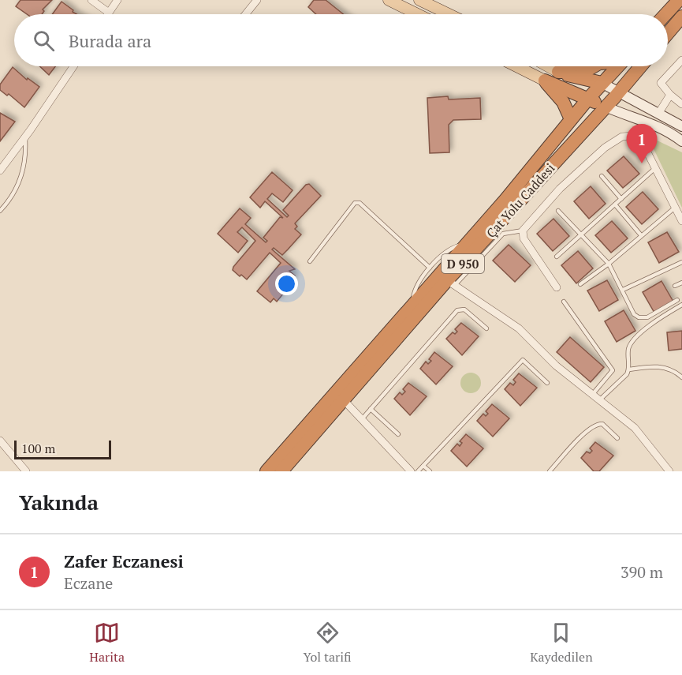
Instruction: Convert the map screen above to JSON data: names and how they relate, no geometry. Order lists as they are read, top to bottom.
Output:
{
  "streets": {
    "highway": ["Çat Yolu Caddesi", "D 950"]
  },
  "scale_bar": "100 m",
  "page": {
    "search": "Burada ara",
    "pins": "1",
    "scale": "100 m",
    "heading": "Yakında",
    "list": [
      {
        "mark": "1",
        "name": "Zafer Eczanesi",
        "note": "Eczane",
        "value": "390 m"
      }
    ],
    "nav": ["Harita", "Yol tarifi", "Kaydedilen"]
  }
}
